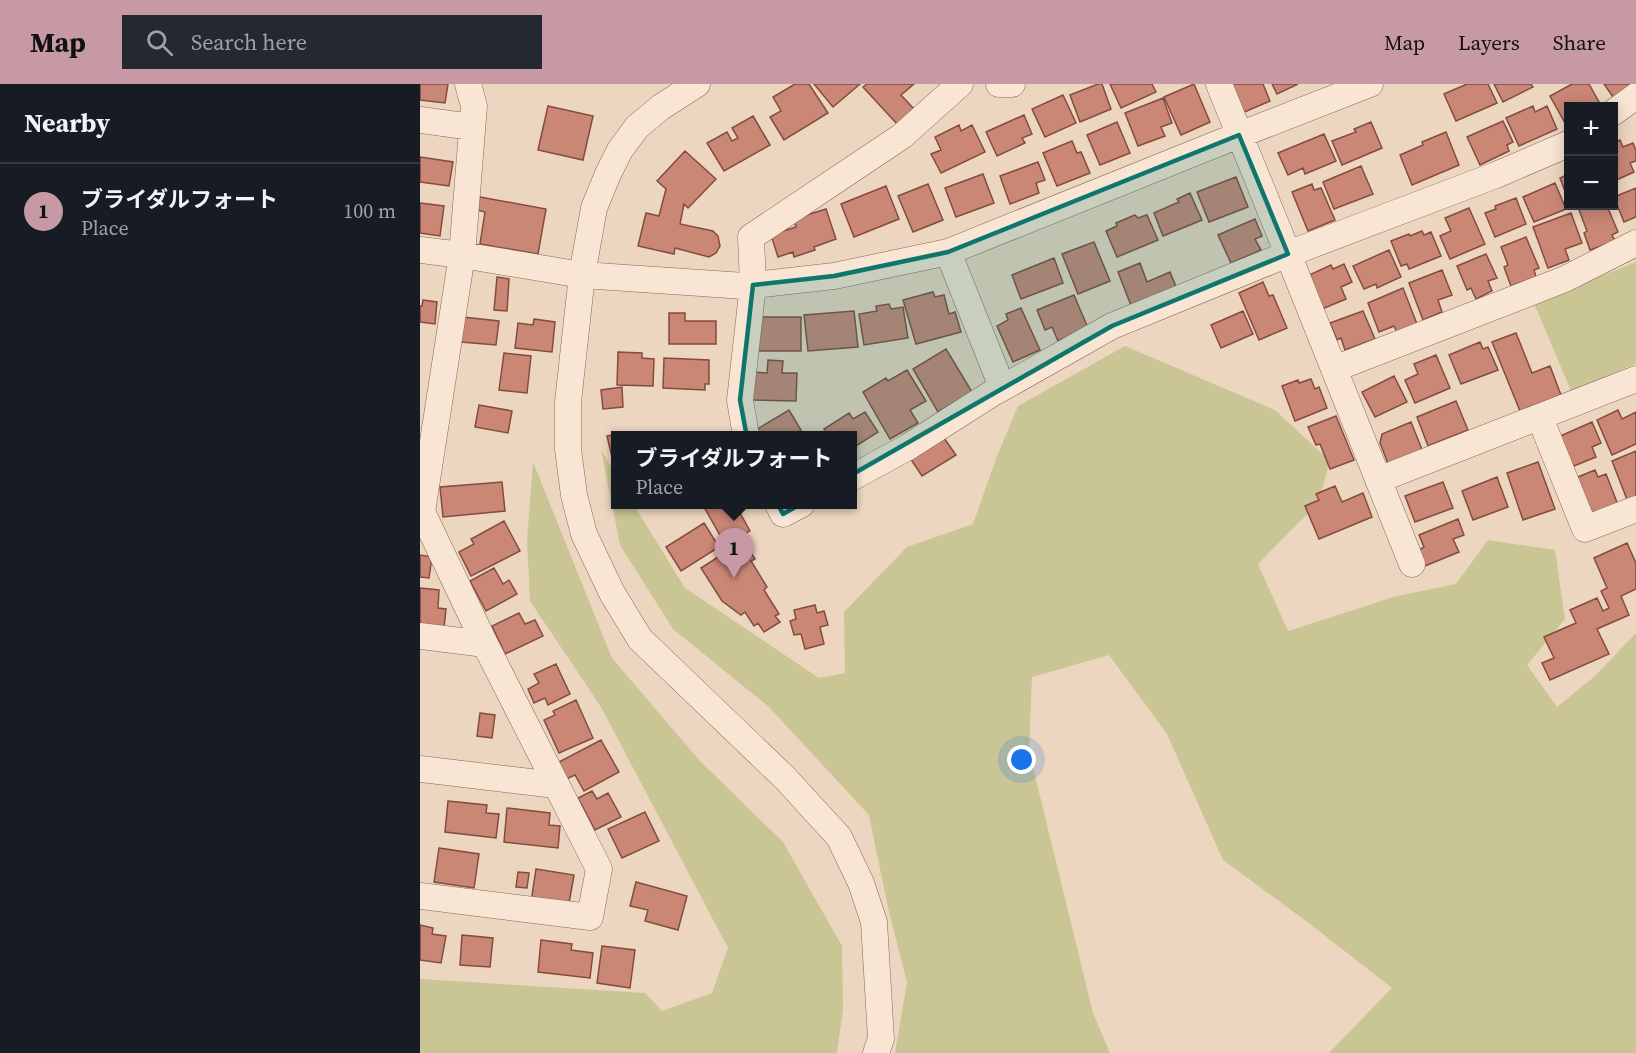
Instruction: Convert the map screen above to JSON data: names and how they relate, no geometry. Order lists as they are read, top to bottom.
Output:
{
  "page": {
    "header": "Map",
    "search": "Search here",
    "nav": ["Map", "Layers", "Share"],
    "heading": "Nearby",
    "map_buttons": ["+", "−"],
    "list": [
      {
        "mark": "1",
        "name": "ブライダルフォート",
        "note": "Place",
        "value": "100 m"
      }
    ],
    "popup": ["ブライダルフォート", "Place"],
    "pins": "1"
  }
}
